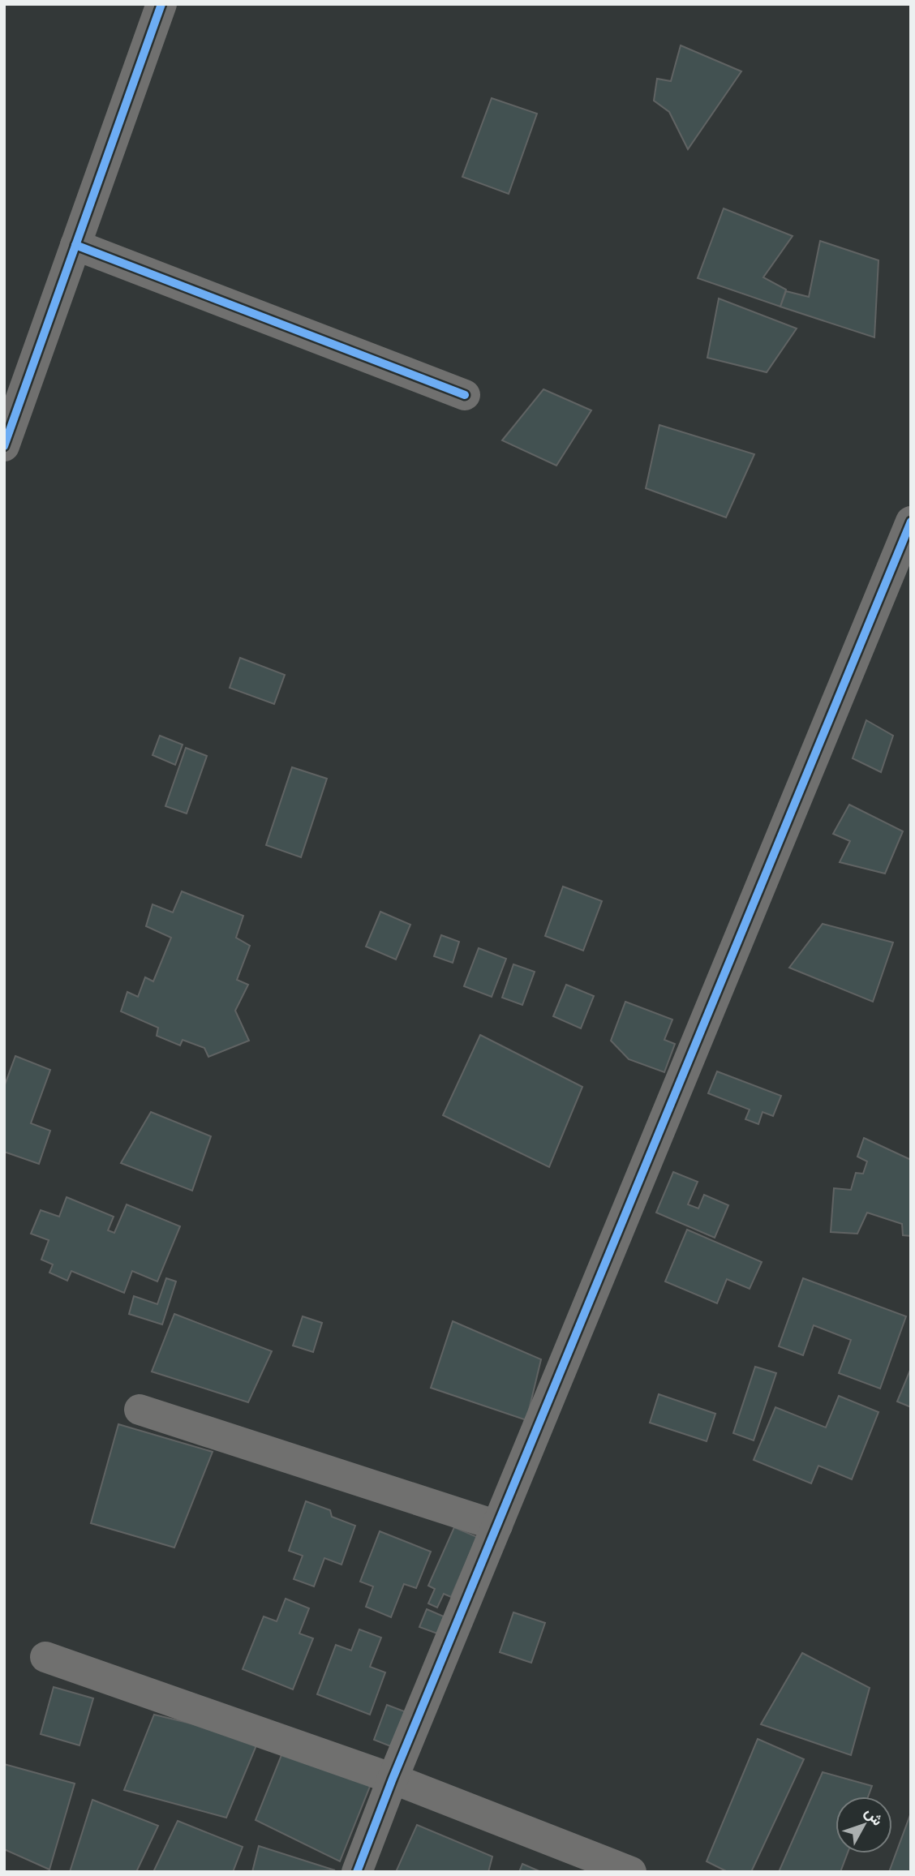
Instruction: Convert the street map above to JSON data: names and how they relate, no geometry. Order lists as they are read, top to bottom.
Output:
{
  "north": "top right"
}
